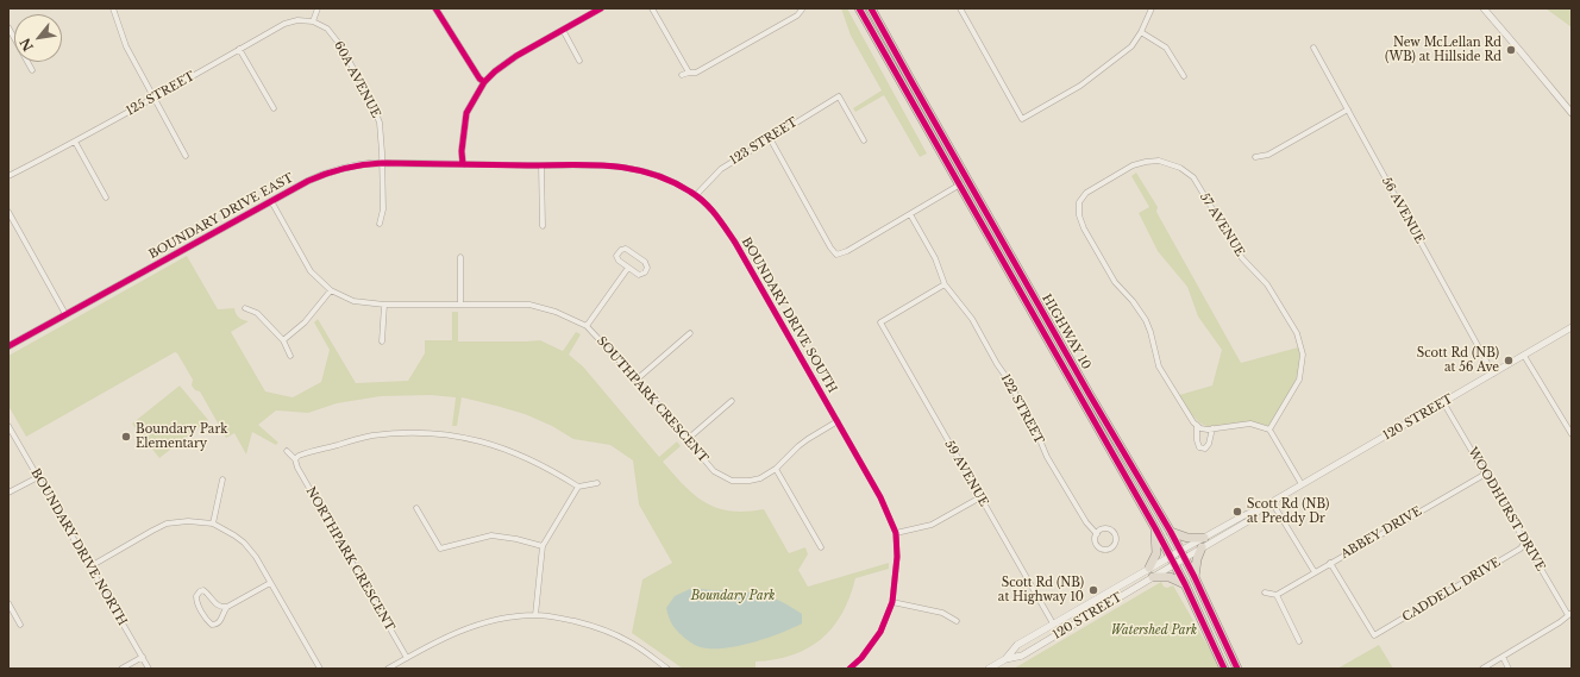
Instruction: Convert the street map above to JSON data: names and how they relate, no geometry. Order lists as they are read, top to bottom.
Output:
{
  "streets": {
    "highway": ["HIGHWAY 10"],
    "main road": ["120 STREET"],
    "street": [
      "60A AVENUE",
      "125 STREET",
      "123 STREET",
      "56 AVENUE",
      "BOUNDARY DRIVE EAST",
      "57 AVENUE",
      "BOUNDARY DRIVE SOUTH",
      "SOUTHPARK CRESCENT",
      "122 STREET",
      "59 AVENUE",
      "WOODHURST DRIVE",
      "ABBEY DRIVE",
      "BOUNDARY DRIVE NORTH",
      "NORTHPARK CRESCENT",
      "CADDELL DRIVE"
    ]
  },
  "crossings": [
    ["60A AVENUE", "125 STREET"],
    ["60A AVENUE", "BOUNDARY DRIVE EAST"],
    ["123 STREET", "BOUNDARY DRIVE SOUTH"],
    ["56 AVENUE", "120 STREET"],
    ["BOUNDARY DRIVE EAST", "BOUNDARY DRIVE SOUTH"],
    ["BOUNDARY DRIVE EAST", "SOUTHPARK CRESCENT"],
    ["BOUNDARY DRIVE SOUTH", "SOUTHPARK CRESCENT"],
    ["HIGHWAY 10", "120 STREET"],
    ["122 STREET", "59 AVENUE"],
    ["120 STREET", "59 AVENUE"],
    ["120 STREET", "WOODHURST DRIVE"],
    ["WOODHURST DRIVE", "ABBEY DRIVE"],
    ["WOODHURST DRIVE", "CADDELL DRIVE"],
    ["ABBEY DRIVE", "CADDELL DRIVE"]
  ],
  "parks": ["Boundary Park", "Watershed Park"],
  "places": [
    "New McLellan Rd (WB) at Hillside Rd",
    "Scott Rd (NB) at 56 Ave",
    "Boundary Park Elementary",
    "Scott Rd (NB) at Preddy Dr",
    "Scott Rd (NB) at Highway 10"
  ],
  "north": "bottom left"
}
